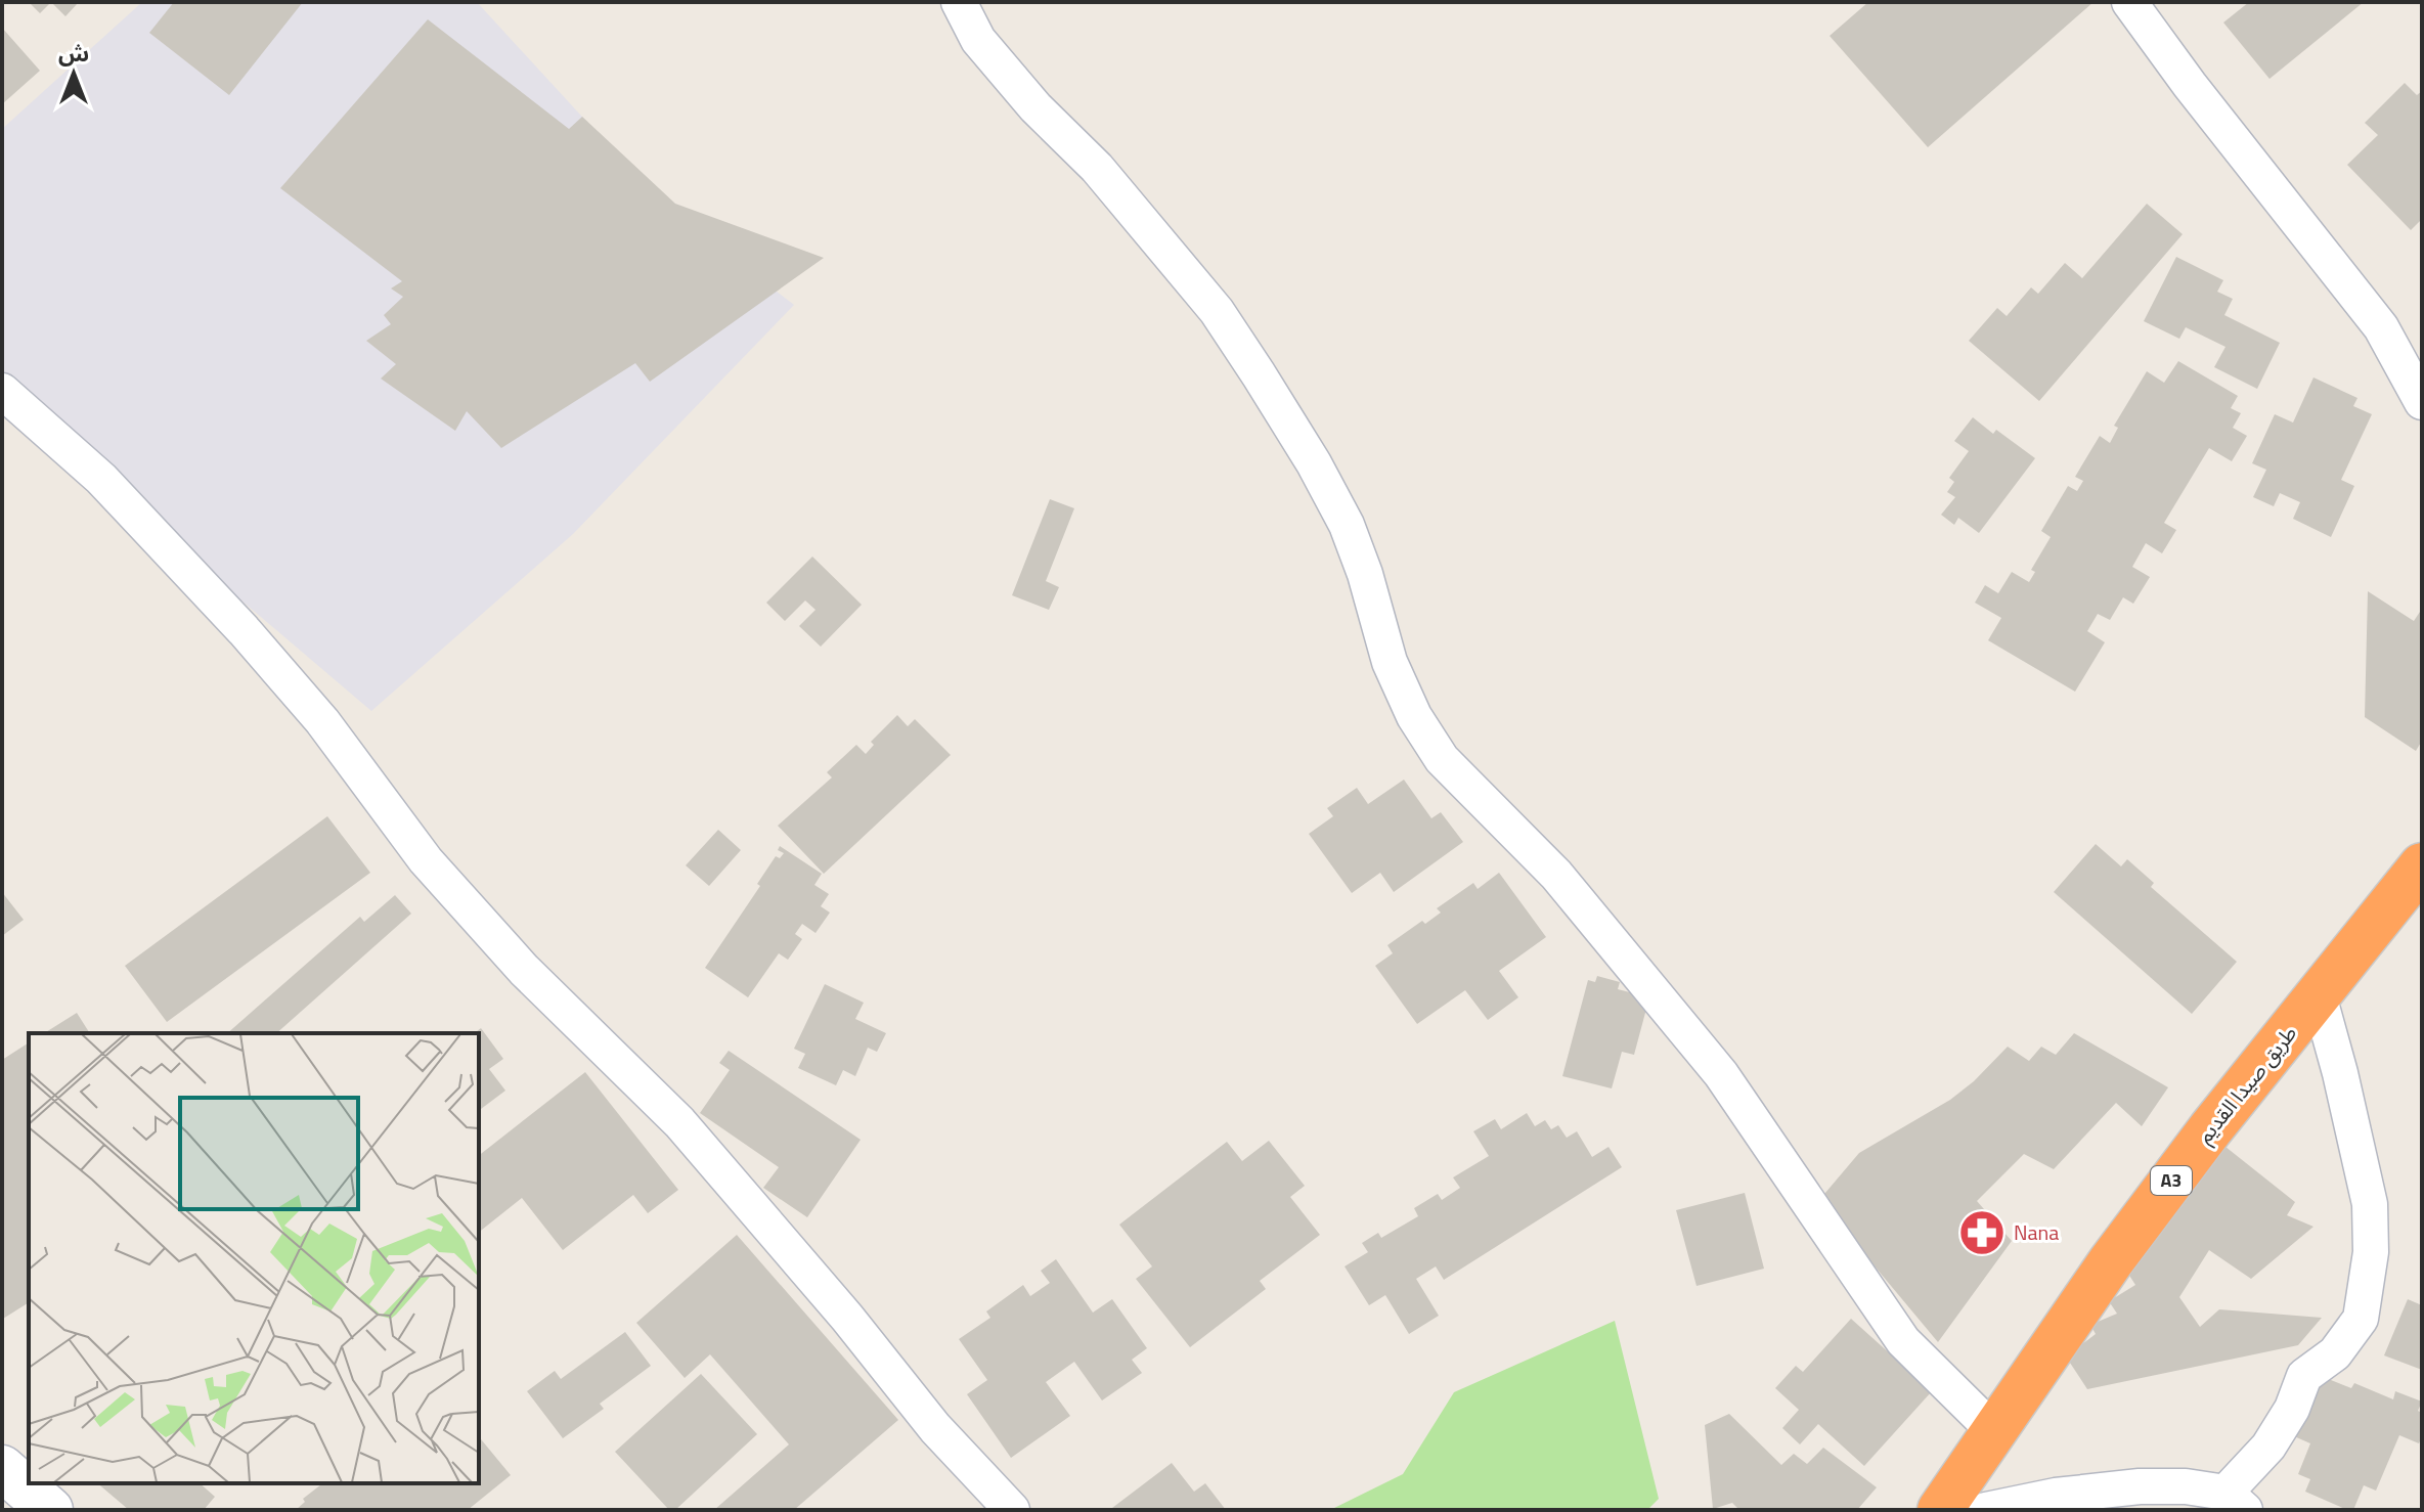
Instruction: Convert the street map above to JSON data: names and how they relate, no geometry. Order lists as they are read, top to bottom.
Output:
{
  "streets": {
    "highway": ["طريق صيدا القديم", "A3"]
  },
  "places": {
    "pharmacy": ["Nana"]
  },
  "north": "top"
}
